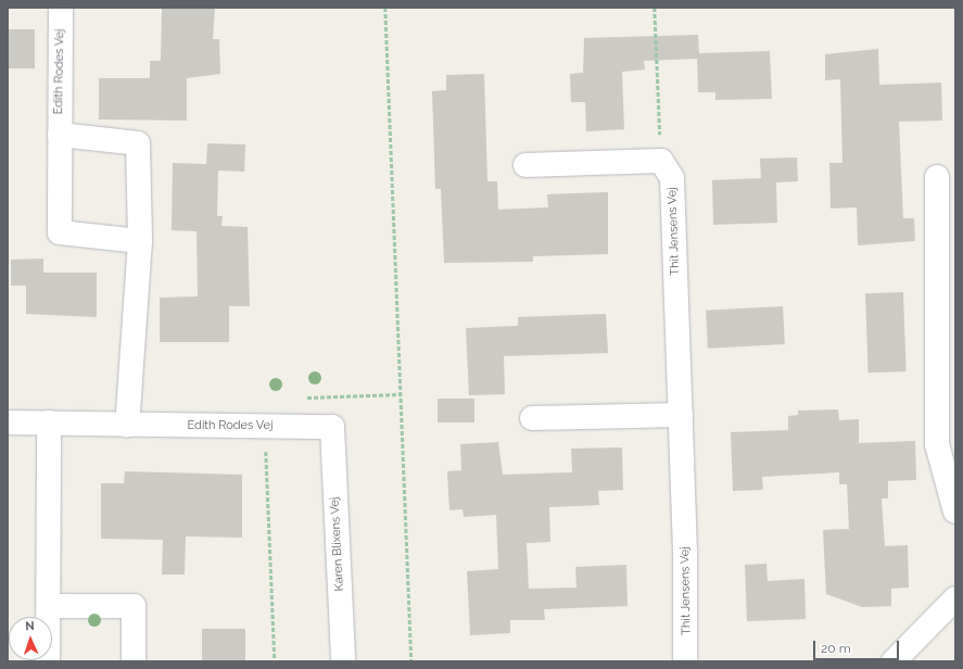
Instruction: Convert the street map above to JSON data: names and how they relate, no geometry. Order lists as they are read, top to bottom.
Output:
{
  "streets": {
    "street": ["Edith Rodes Vej", "Thit Jensens Vej", "Karen Blixens Vej"]
  },
  "crossings": [
    ["Edith Rodes Vej", "Karen Blixens Vej"]
  ],
  "scale_bar": "20 m",
  "north": "top"
}
